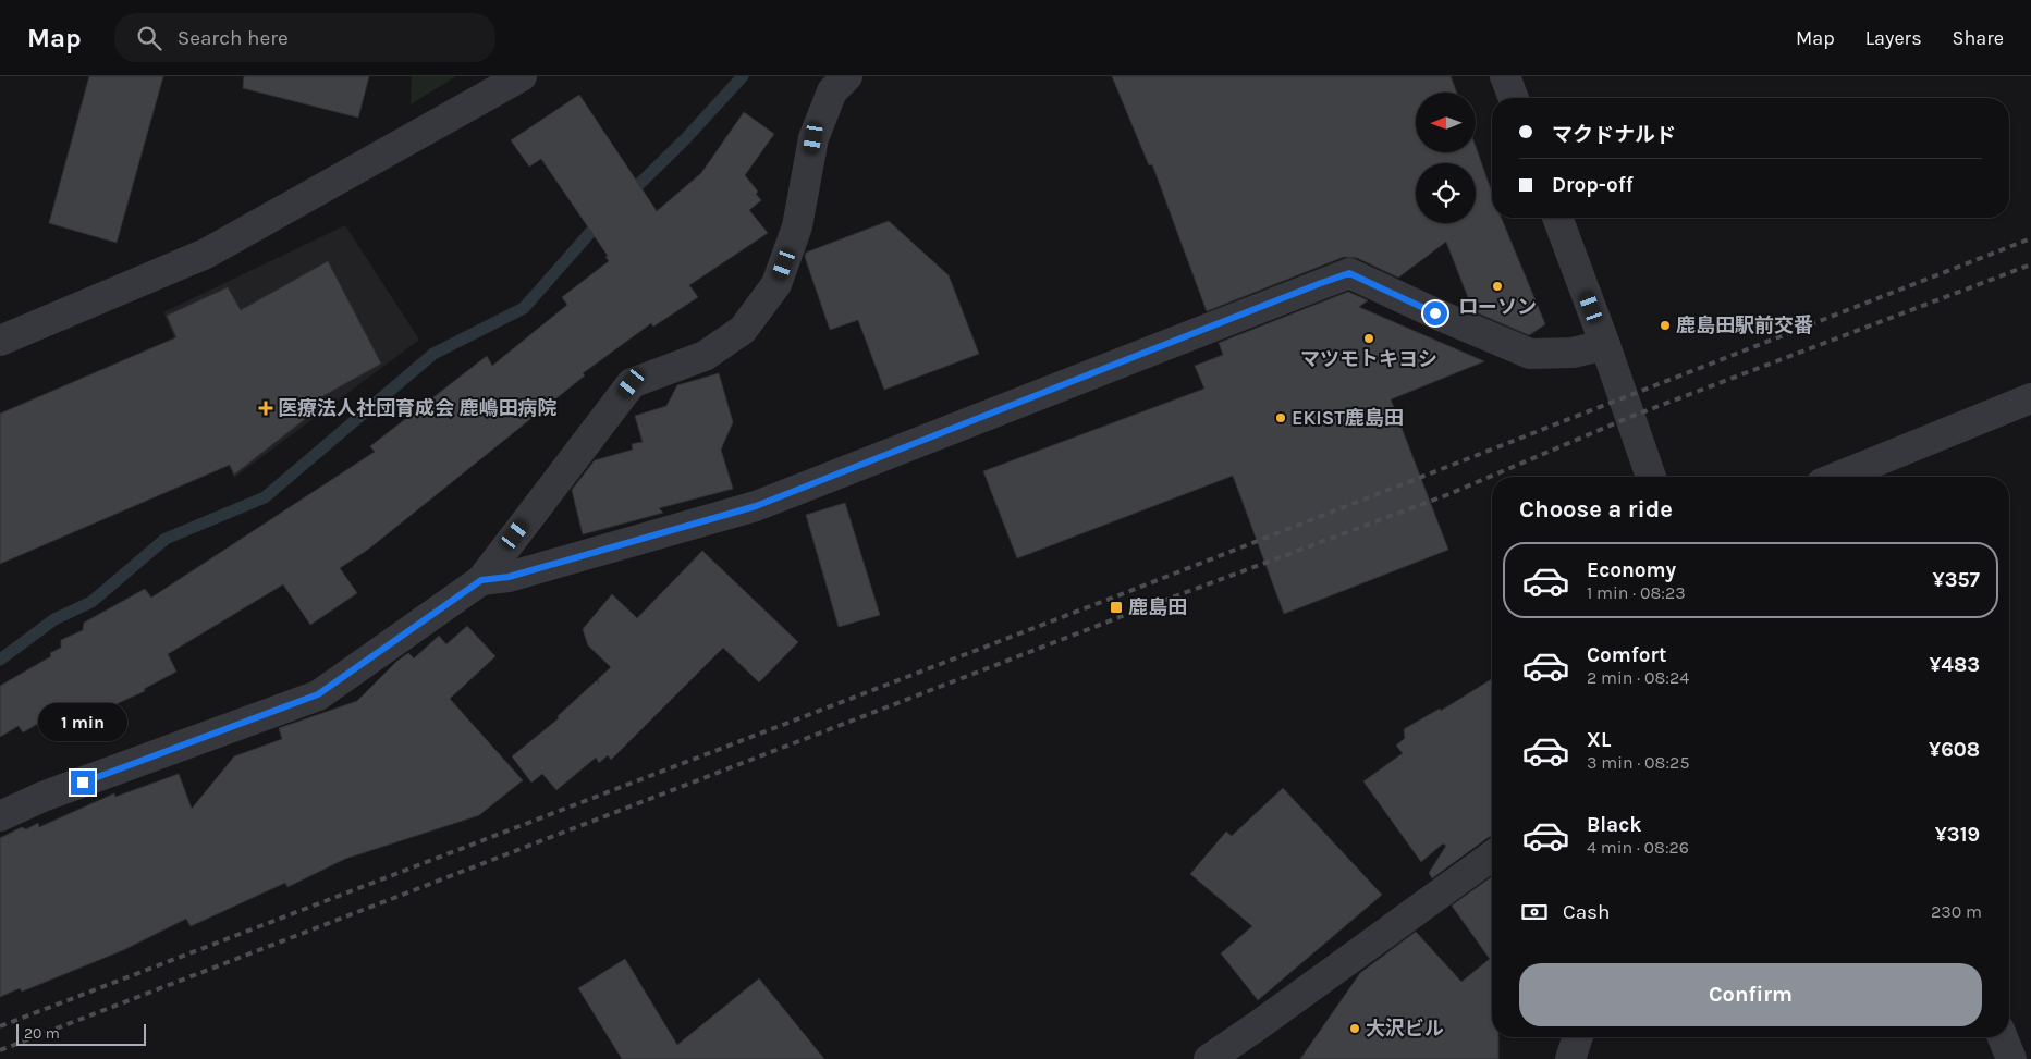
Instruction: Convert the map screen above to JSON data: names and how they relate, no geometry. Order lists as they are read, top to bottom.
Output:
{
  "places": {
    "other": [
      "ローソン",
      "鹿島田駅前交番",
      "マツモトキヨシ",
      "EKIST鹿島田",
      "大沢ビル"
    ],
    "health": ["医療法人社団育成会 鹿嶋田病院"],
    "transit": ["鹿島田"]
  },
  "scale_bar": "20 m",
  "north": "left",
  "page": {
    "header": "Map",
    "search": "Search here",
    "nav": ["Map", "Layers", "Share"],
    "banner": ["マクドナルド", "Drop-off"],
    "heading": "Choose a ride",
    "list": [
      {
        "name": "Economy",
        "note": "1 min · 08:23",
        "value": "¥357"
      },
      {
        "name": "Comfort",
        "note": "2 min · 08:24",
        "value": "¥483"
      },
      {
        "name": "XL",
        "note": "3 min · 08:25",
        "value": "¥608"
      },
      {
        "name": "Black",
        "note": "4 min · 08:26",
        "value": "¥319"
      }
    ],
    "bubble": "1 min",
    "pay": ["Cash", "230 m"],
    "buttons": "Confirm",
    "scale": "20 m"
  }
}
